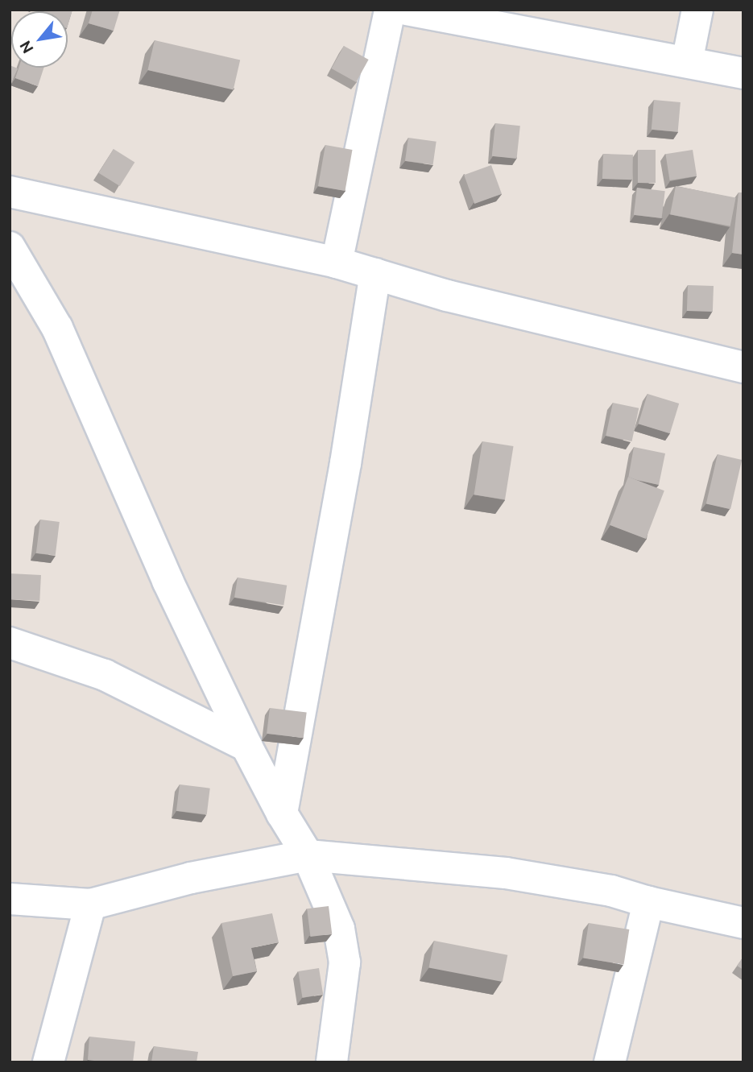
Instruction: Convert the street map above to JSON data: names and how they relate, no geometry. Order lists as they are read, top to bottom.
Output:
{
  "north": "bottom left"
}
